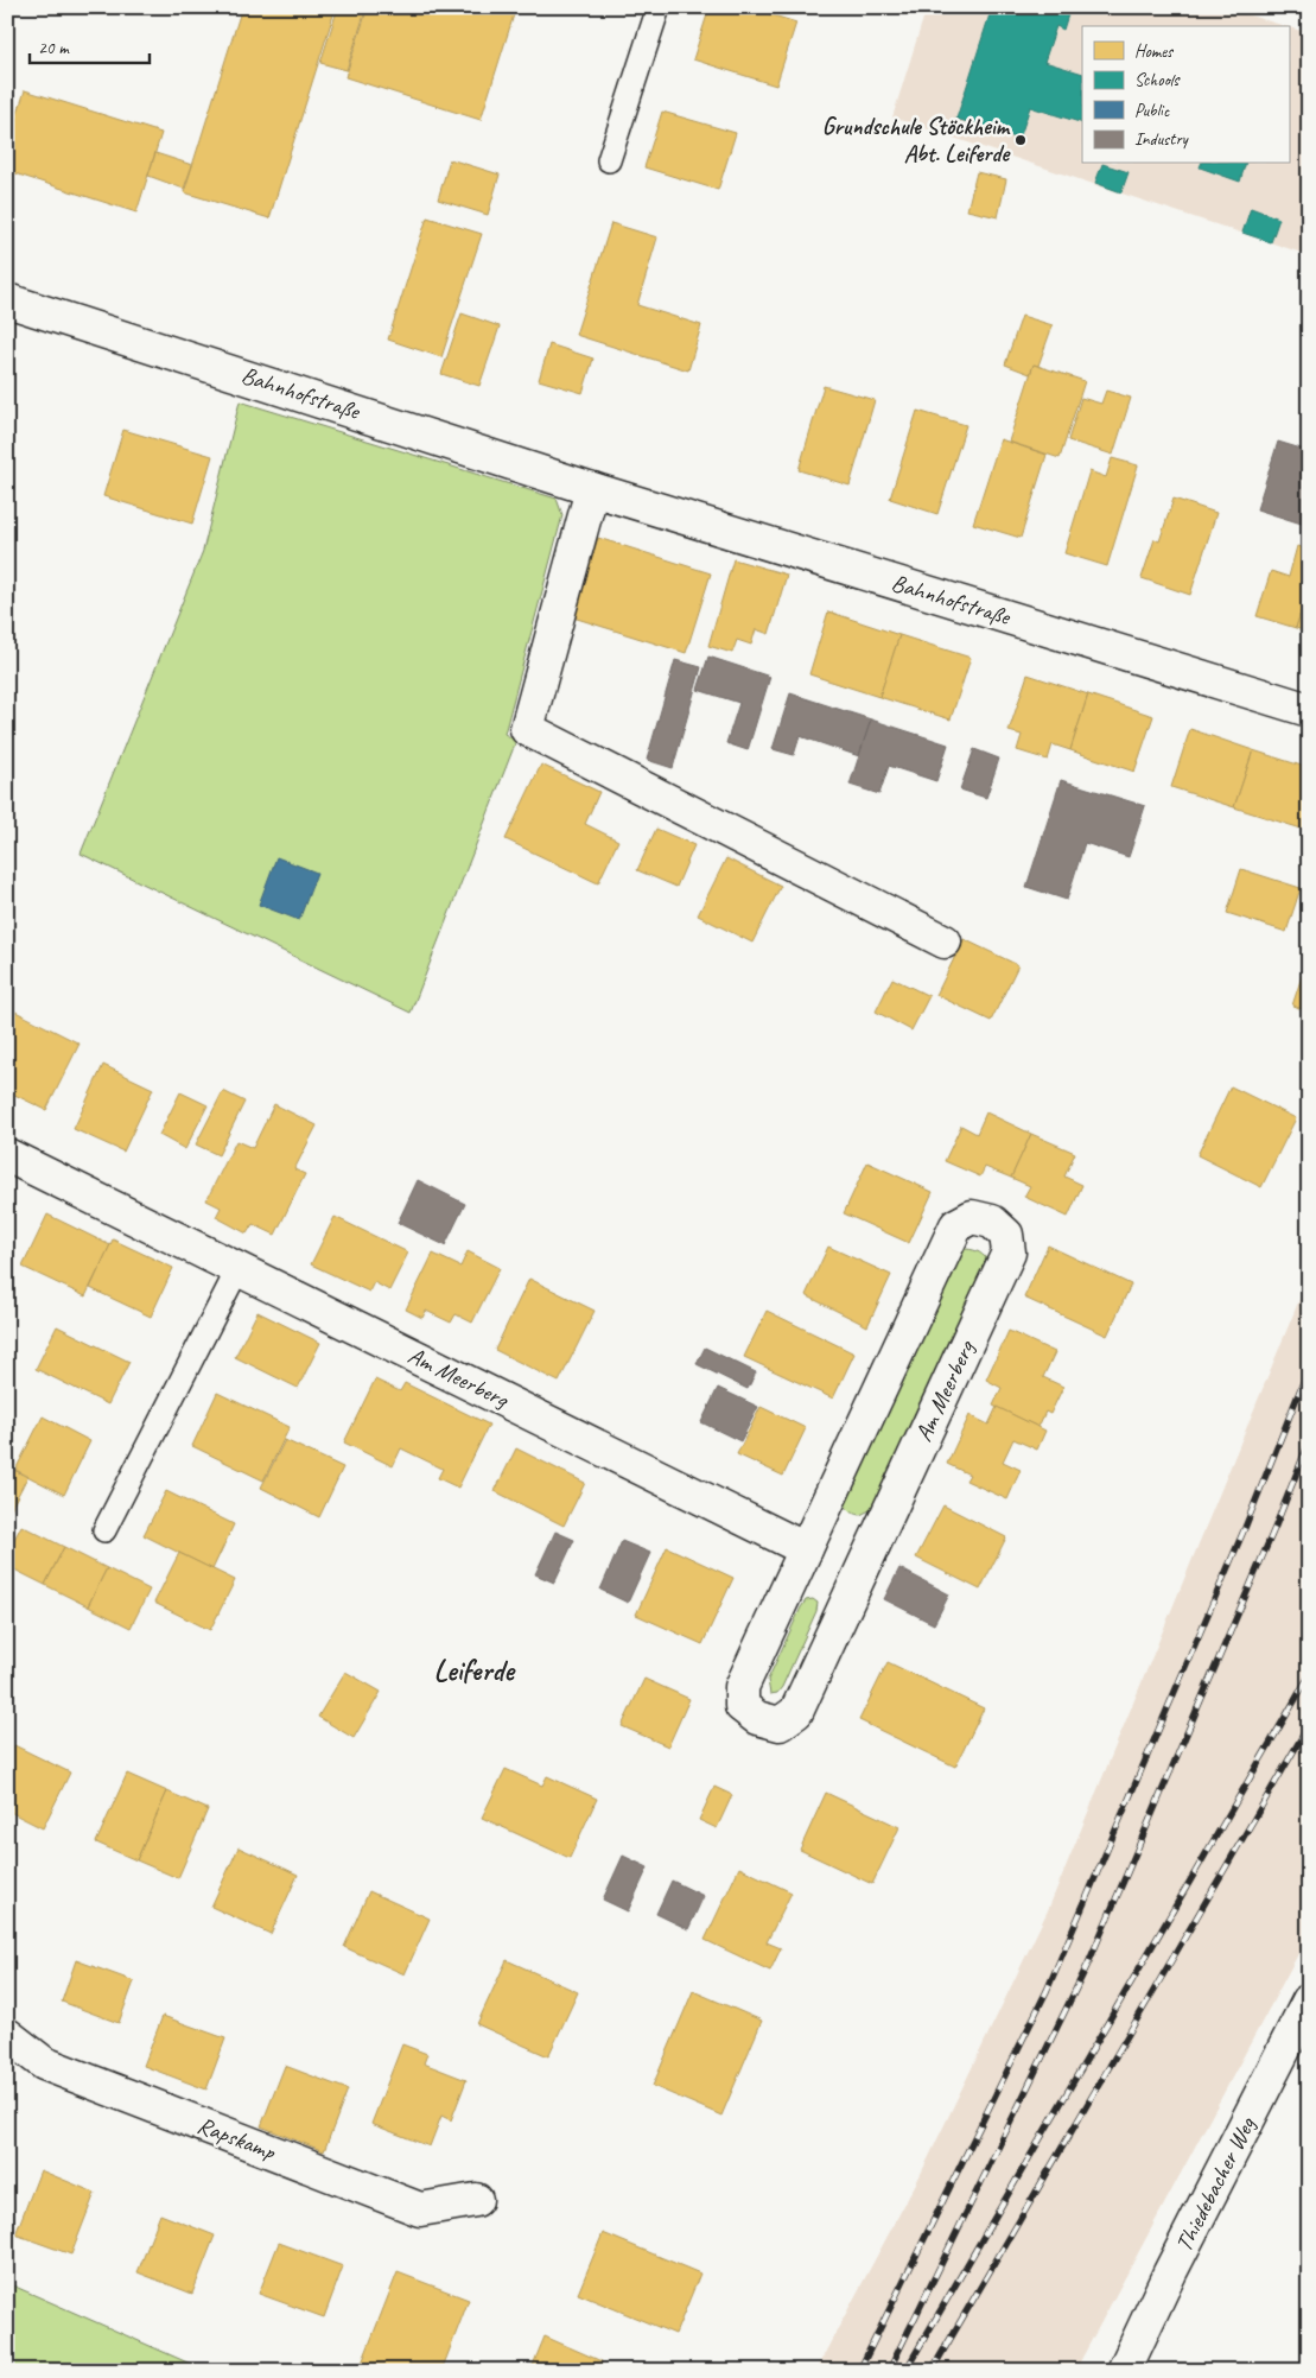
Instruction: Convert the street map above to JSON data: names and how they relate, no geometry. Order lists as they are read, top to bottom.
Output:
{
  "streets": {
    "street": [
      "Bahnhofstraße",
      "Am Meerberg",
      "Rapskamp",
      "Thiedebacher Weg"
    ]
  },
  "districts": ["Leiferde"],
  "places": ["Grundschule Stöckheim Abt. Leiferde"],
  "legend": [
    "Homes",
    "Schools",
    "Public",
    "Industry"
  ],
  "scale_bar": "20 m"
}
